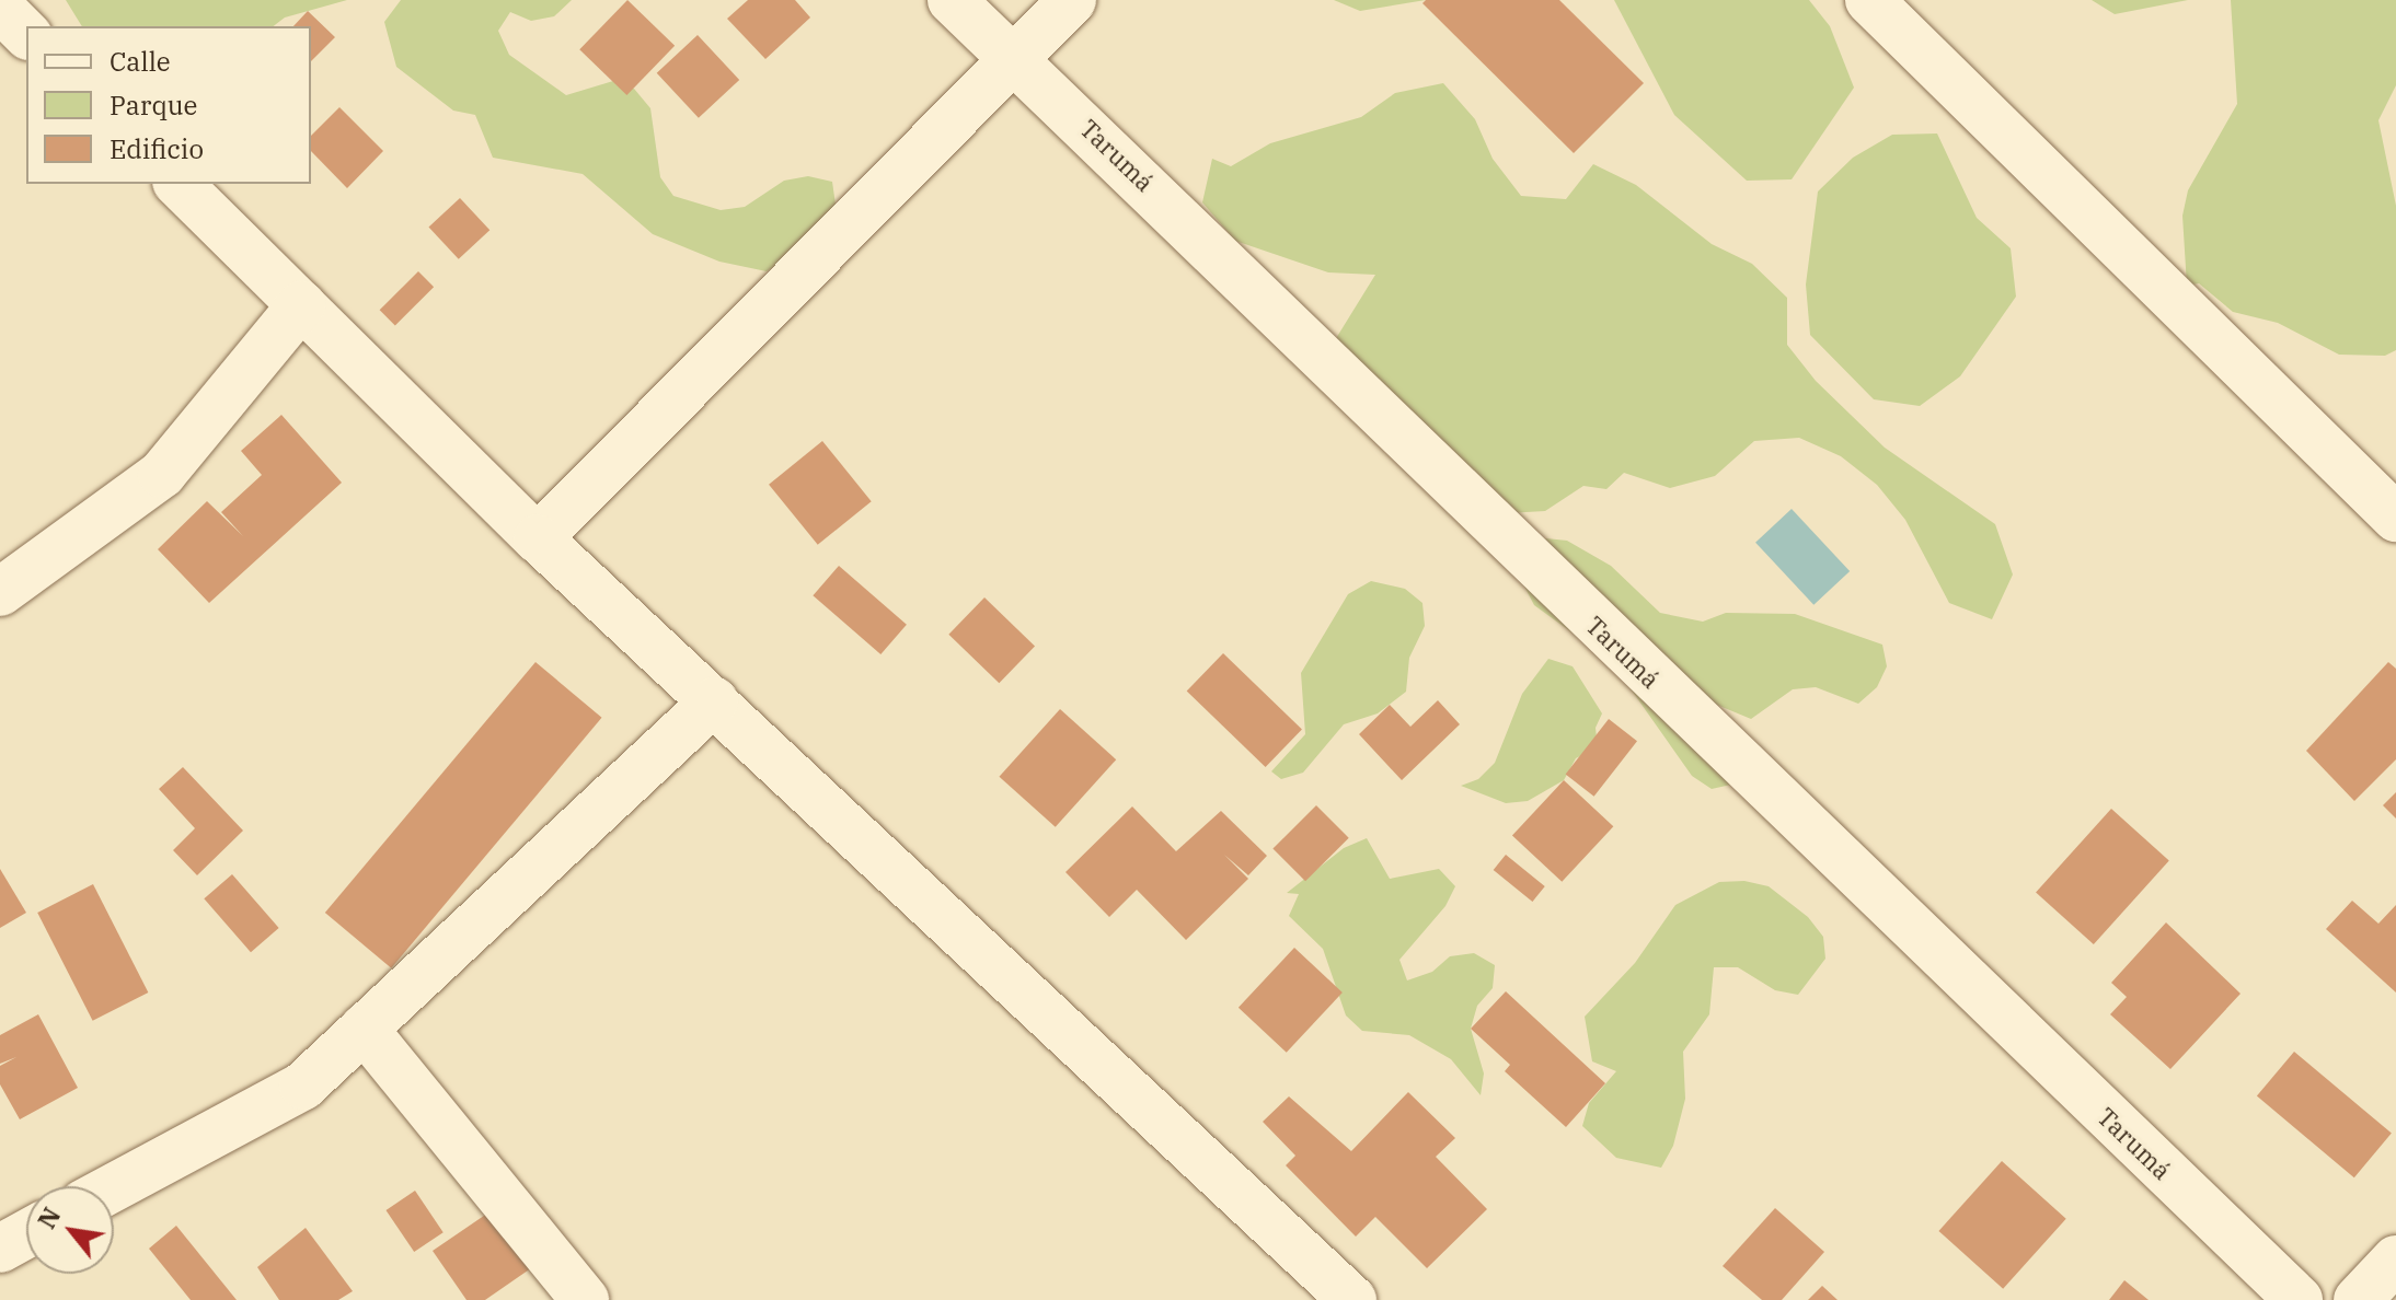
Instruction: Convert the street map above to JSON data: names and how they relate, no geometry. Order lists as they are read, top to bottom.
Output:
{
  "streets": {
    "street": ["Tarumá"]
  },
  "legend": ["Calle", "Parque", "Edificio"],
  "north": "top left"
}
